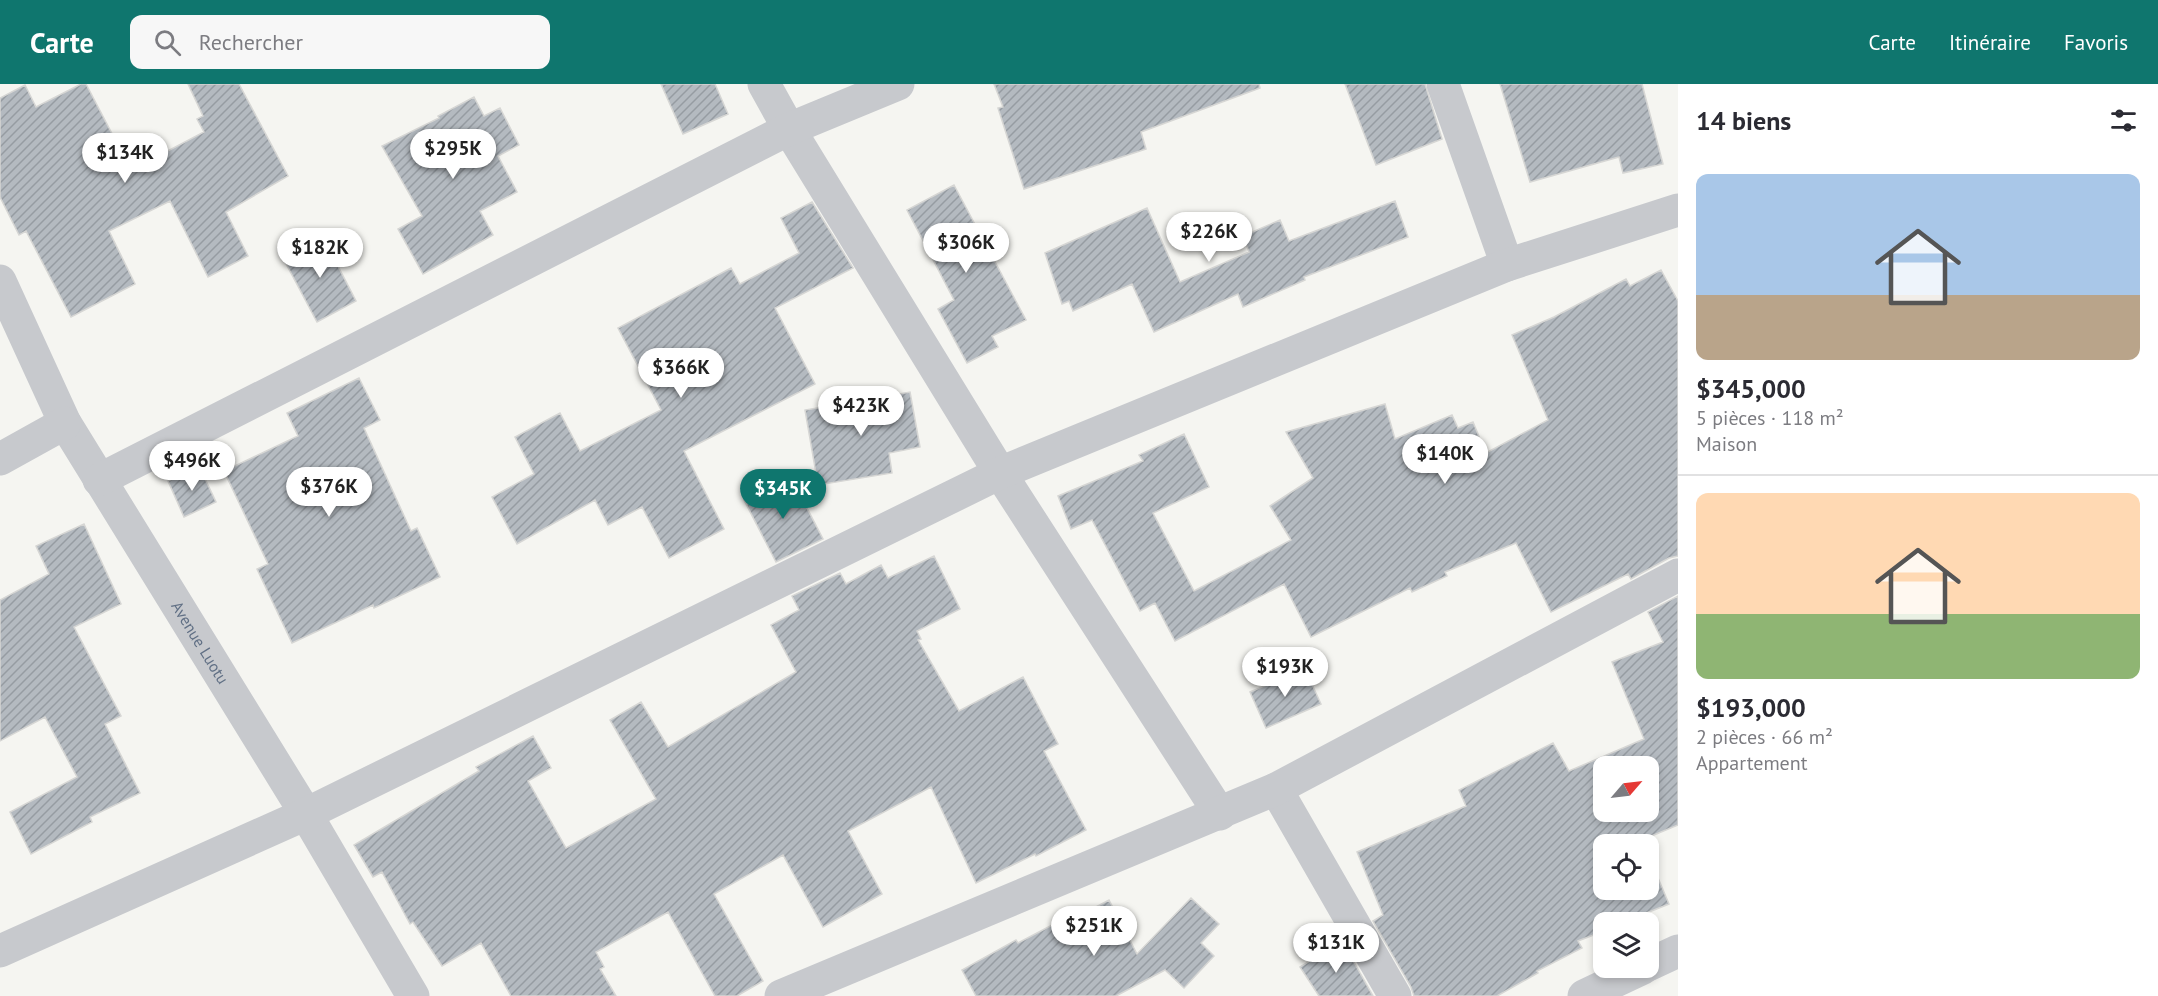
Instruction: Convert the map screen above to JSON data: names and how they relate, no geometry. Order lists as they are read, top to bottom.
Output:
{
  "streets": {
    "street": ["Avenue Luotu"]
  },
  "north": "top right",
  "page": {
    "header": "Carte",
    "search": "Rechercher",
    "nav": ["Carte", "Itinéraire", "Favoris"],
    "heading": "14 biens",
    "price": [
      "$295K",
      "$134K",
      "$226K",
      "$306K",
      "$182K",
      "$366K",
      "$423K",
      "$140K",
      "$496K",
      "$376K",
      "$345K",
      "$193K",
      "$251K",
      "$131K"
    ],
    "list": [
      {
        "name": "$345,000",
        "note": "5 pièces · 118 m² · Maison"
      },
      {
        "name": "$193,000",
        "note": "2 pièces · 66 m² · Appartement"
      }
    ]
  }
}
